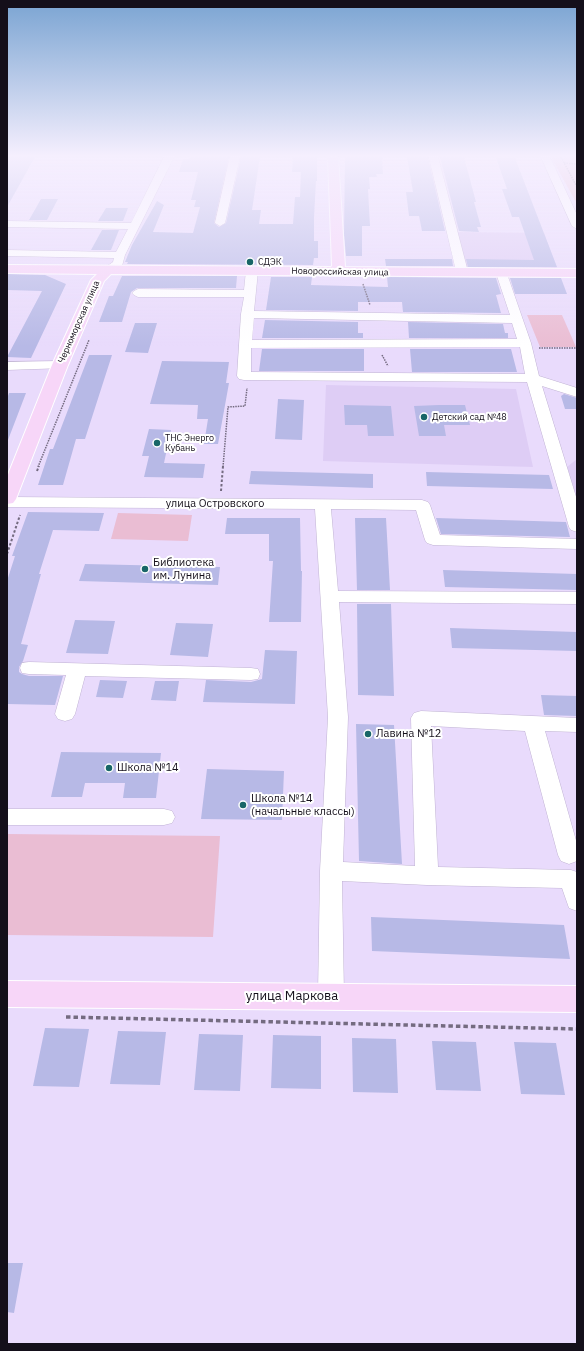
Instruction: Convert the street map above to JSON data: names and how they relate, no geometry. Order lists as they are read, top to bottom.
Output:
{
  "streets": {
    "main road": ["Новороссийская улица", "Черноморская улица", "улица Маркова"],
    "street": ["улица Островского"]
  },
  "crossings": [
    ["Новороссийская улица", "Черноморская улица"]
  ],
  "places": [
    "СДЭК",
    "Детский сад №48",
    "ТНС Энерго Кубань",
    "Библиотека им. Лунина",
    "Лавина №12",
    "Школа №14",
    "Школа №14 (начальные классы)"
  ]
}
